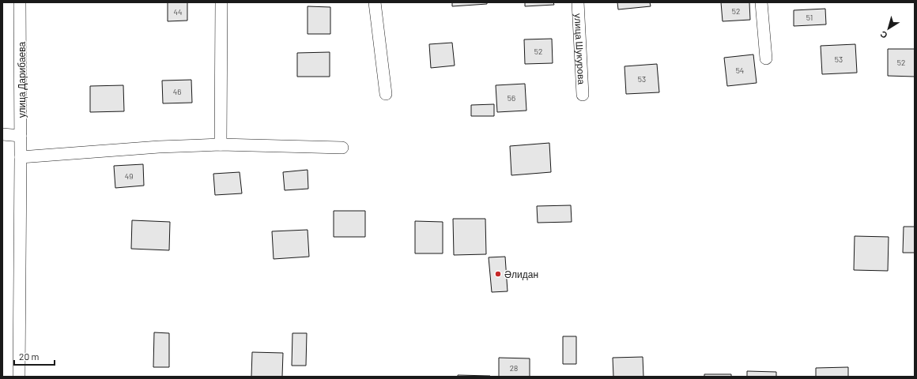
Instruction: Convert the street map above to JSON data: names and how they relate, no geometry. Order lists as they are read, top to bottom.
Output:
{
  "streets": {
    "street": ["улица Шукурова", "улица Дарибаева"]
  },
  "places": ["Әлидан"],
  "house_numbers": [
    "52",
    "44",
    "51",
    "52",
    "53",
    "52",
    "54",
    "53",
    "46",
    "56",
    "49",
    "28"
  ],
  "scale_bar": "20 m",
  "north": "bottom left"
}
